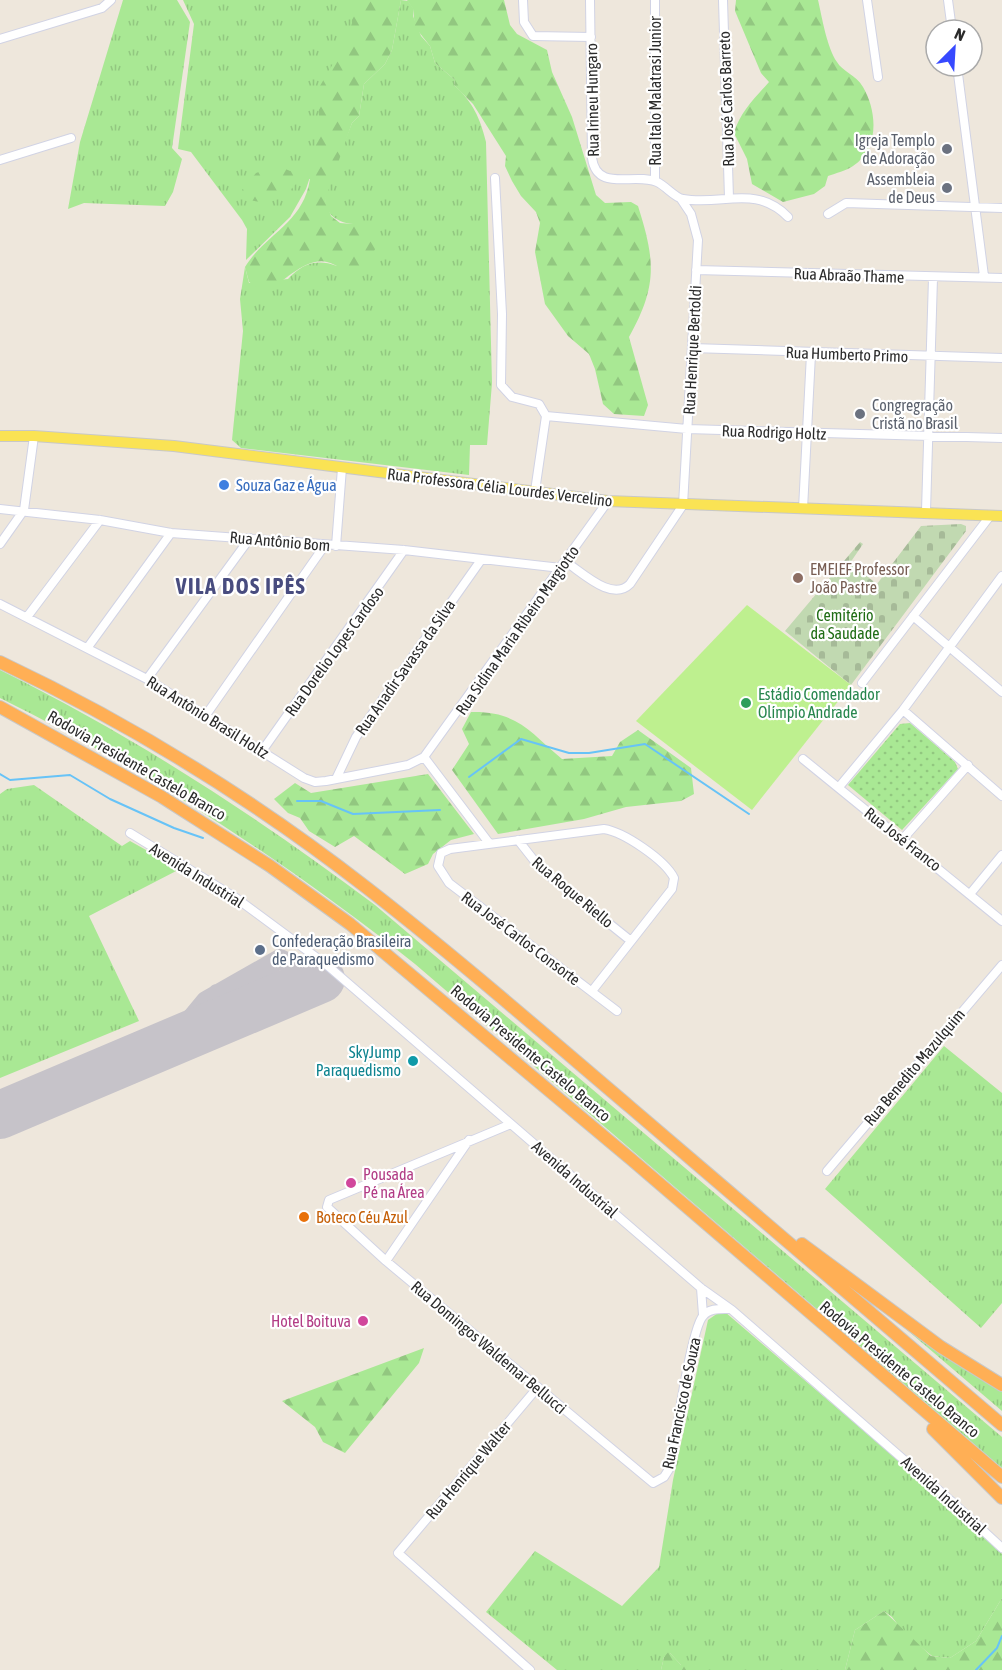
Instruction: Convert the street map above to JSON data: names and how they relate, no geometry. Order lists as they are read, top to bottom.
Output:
{
  "streets": {
    "highway": ["Rodovia Presidente Castelo Branco"],
    "main road": ["Rua Professora Célia Lourdes Vercelino"],
    "street": [
      "Rua Italo Malatrasi Junior",
      "Rua José Carlos Barreto",
      "Rua Irineu Hungaro",
      "Rua Abraão Thame",
      "Rua Henrique Bertoldi",
      "Rua Humberto Primo",
      "Rua Rodrigo Holtz",
      "Rua Antônio Bom",
      "Rua Sidina Maria Ribeiro Margiotto",
      "Rua Dorelio Lopes Cardoso",
      "Rua Anadir Savassa da Silva",
      "Rua Antônio Brasil Holtz",
      "Rua José Franco",
      "Avenida Industrial",
      "Rua Roque Riello",
      "Rua José Carlos Consorte",
      "Rua Benedito Mazulquim",
      "Rua Domingos Waldemar Bellucci",
      "Rua Francisco de Souza",
      "Rua Henrique Walter"
    ]
  },
  "crossings": [
    ["Rua Italo Malatrasi Junior", "Rua Irineu Hungaro"],
    ["Rua Abraão Thame", "Rua Henrique Bertoldi"],
    ["Rua Henrique Bertoldi", "Rua Humberto Primo"],
    ["Rua Henrique Bertoldi", "Rua Rodrigo Holtz"],
    ["Rua Henrique Bertoldi", "Rua Professora Célia Lourdes Vercelino"],
    ["Rua Professora Célia Lourdes Vercelino", "Rua Sidina Maria Ribeiro Margiotto"],
    ["Rua Antônio Bom", "Rua Sidina Maria Ribeiro Margiotto"],
    ["Rua Antônio Bom", "Rua Dorelio Lopes Cardoso"],
    ["Rua Antônio Bom", "Rua Anadir Savassa da Silva"],
    ["Rua Sidina Maria Ribeiro Margiotto", "Rua Antônio Brasil Holtz"],
    ["Rua Dorelio Lopes Cardoso", "Rua Antônio Brasil Holtz"],
    ["Rua Anadir Savassa da Silva", "Rua Antônio Brasil Holtz"],
    ["Avenida Industrial", "Rua Francisco de Souza"],
    ["Rua Domingos Waldemar Bellucci", "Rua Francisco de Souza"],
    ["Rua Domingos Waldemar Bellucci", "Rua Henrique Walter"]
  ],
  "districts": ["VILA DOS IPÊS"],
  "parks": ["Cemitério da Saudade"],
  "places": [
    "Igreja Templo de Adoração",
    "Assembleia de Deus",
    "Congregração Cristã no Brasil",
    "Souza Gaz e Água",
    "EMEIEF Professor João Pastre",
    "Estádio Comendador Olímpio Andrade",
    "Confederação Brasileira de Paraquedismo",
    "SkyJump Paraquedismo",
    "Pousada Pé na Área",
    "Boteco Céu Azul",
    "Hotel Boituva"
  ],
  "north": "top right"
}
